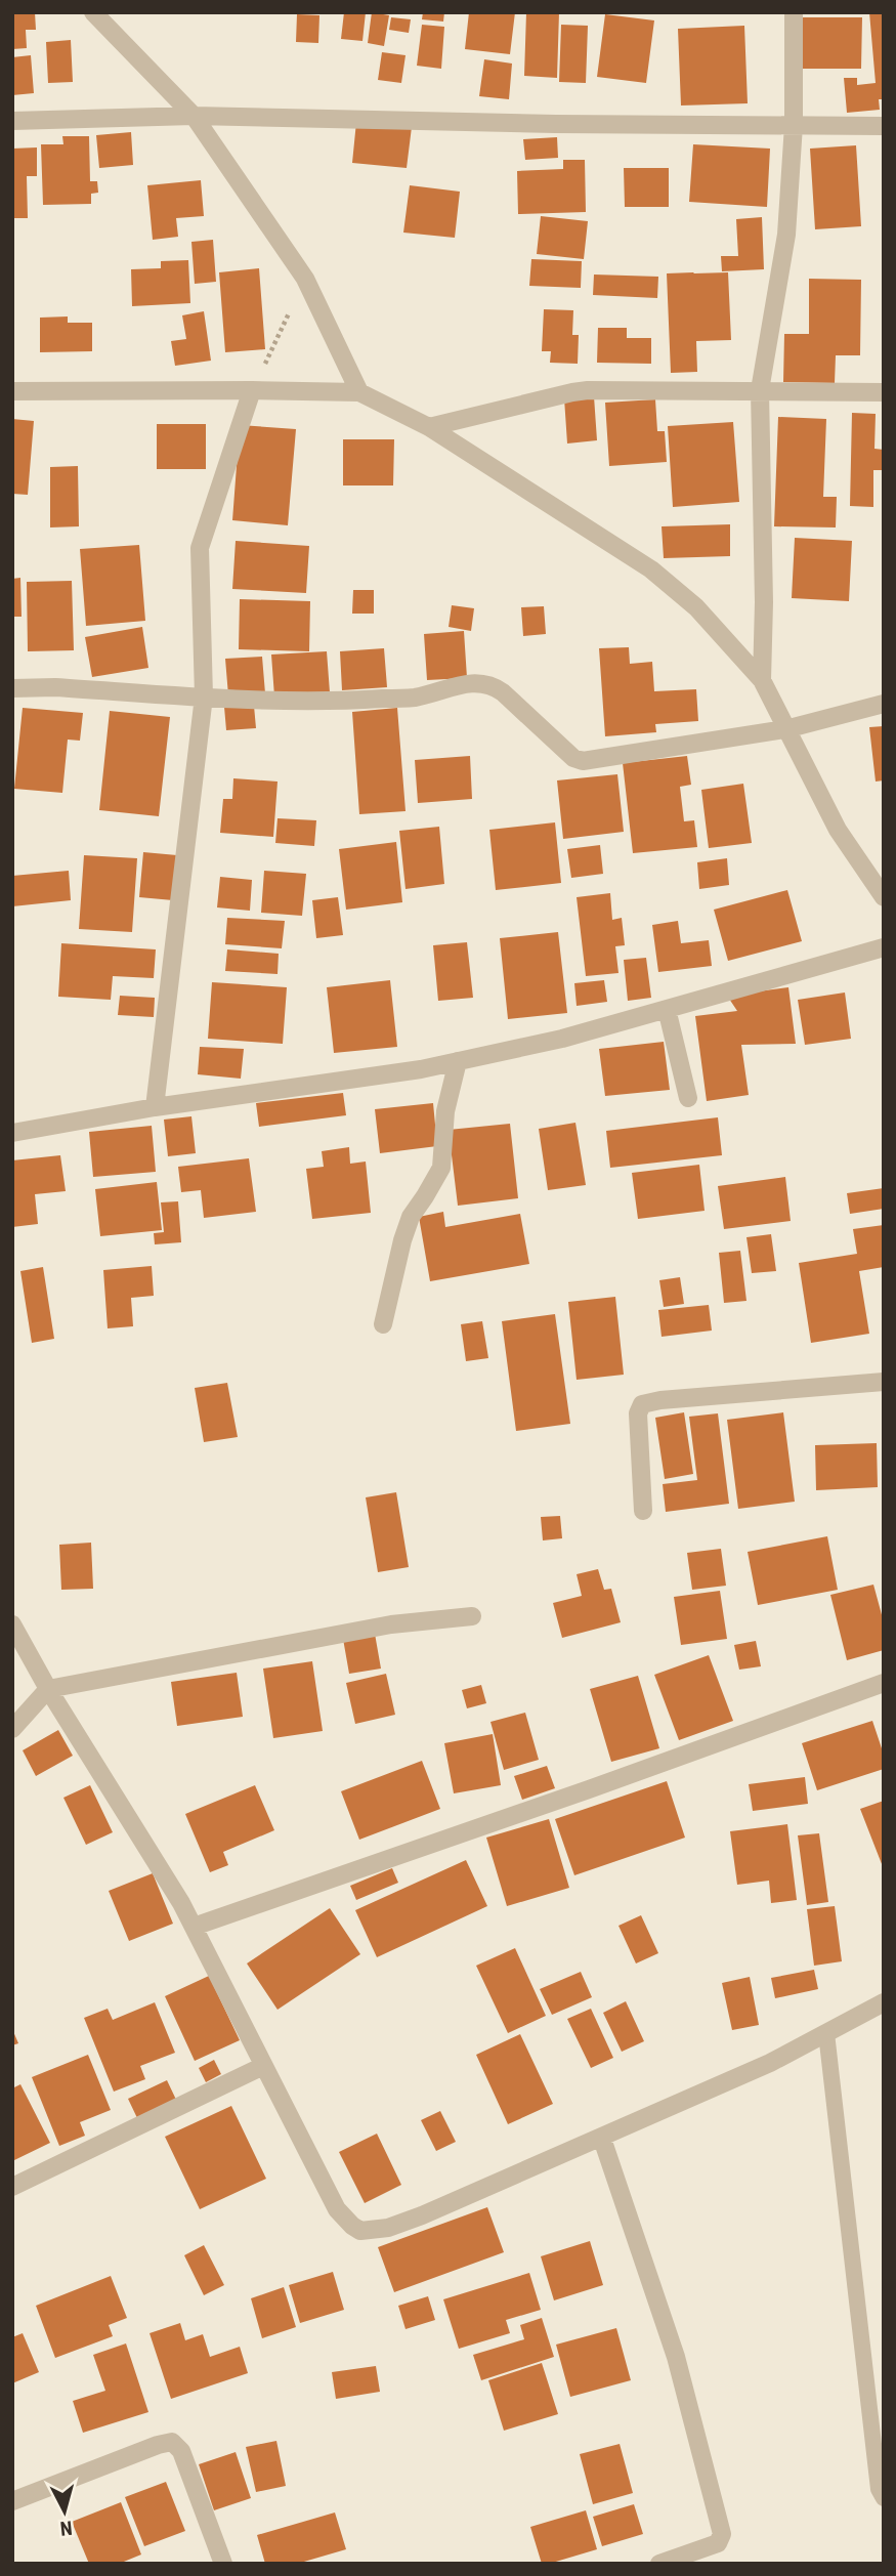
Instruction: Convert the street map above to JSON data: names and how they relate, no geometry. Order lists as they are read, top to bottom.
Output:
{
  "north": "bottom"
}
